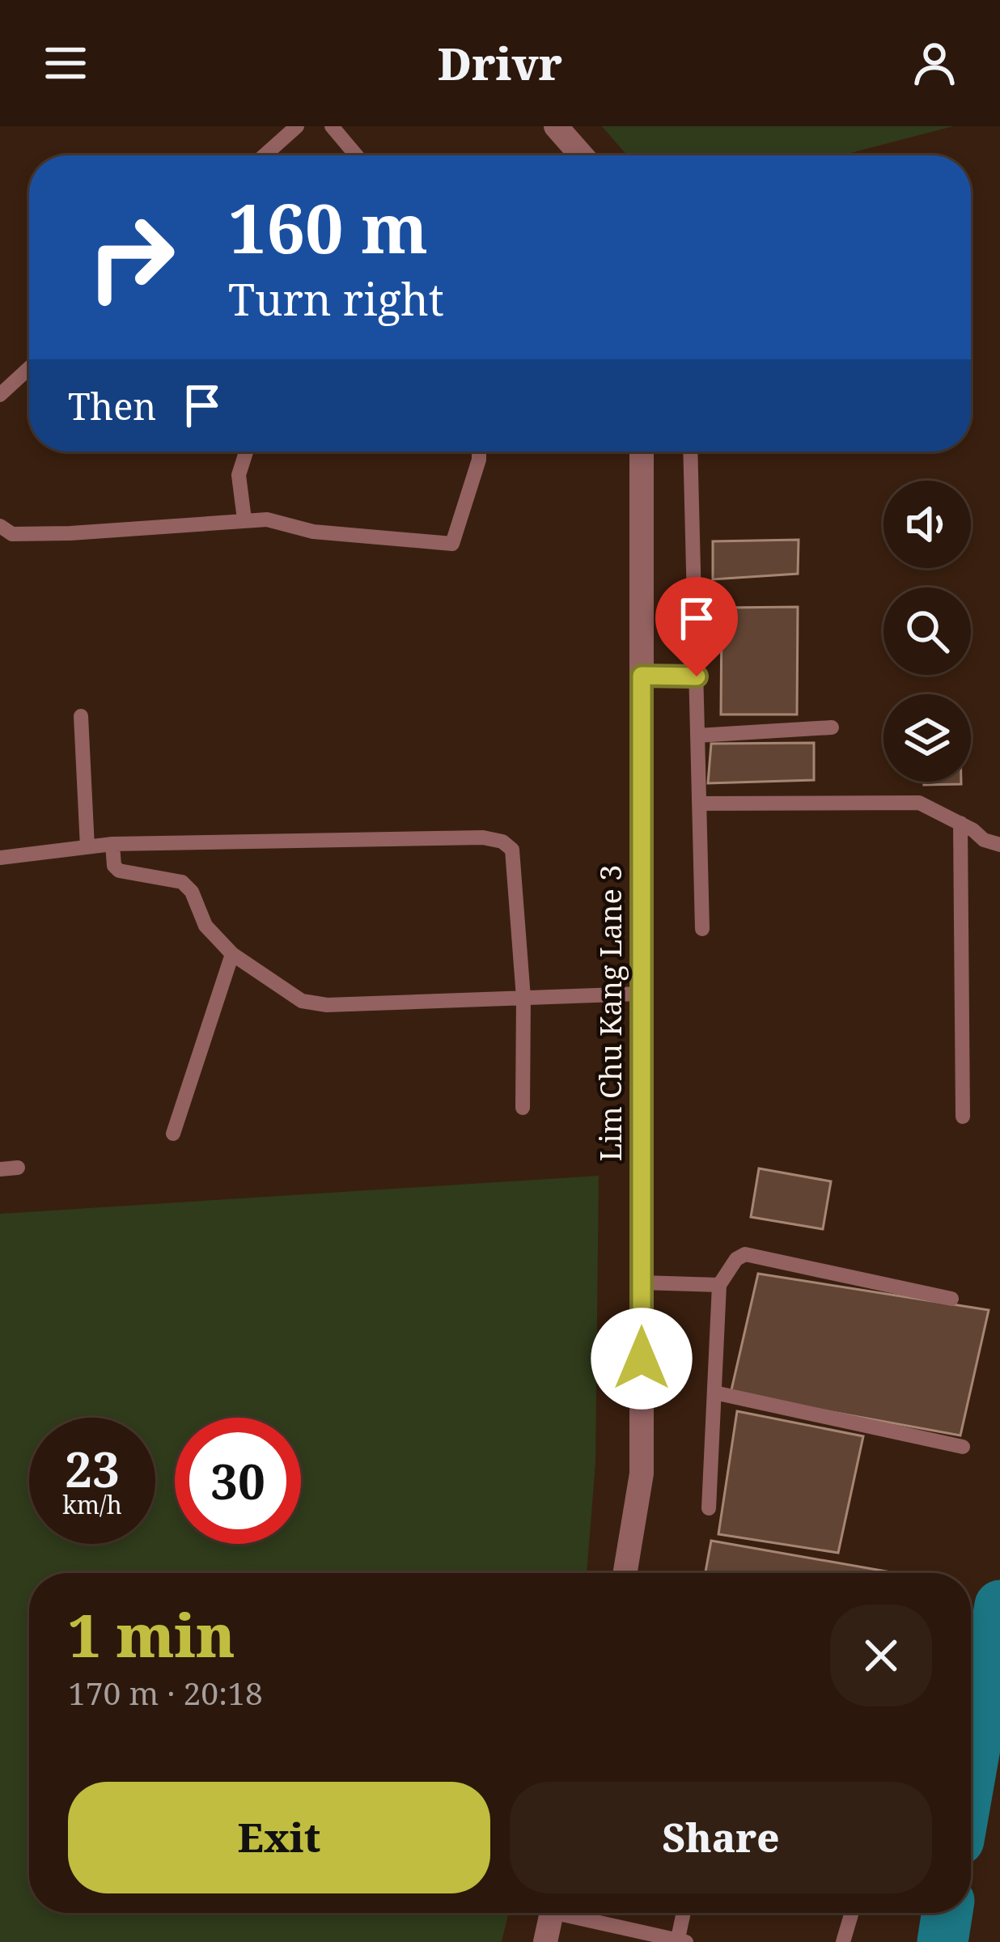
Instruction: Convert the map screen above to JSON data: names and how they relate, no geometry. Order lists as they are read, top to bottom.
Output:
{
  "streets": {
    "street": ["Lim Chu Kang Lane 3"]
  },
  "page": {
    "header": "Drivr",
    "turn": ["160 m", "Turn right"],
    "then": "Then",
    "speed": "23 km/h",
    "limit": "30",
    "heading": ["1 min", "170 m · 20:18"],
    "buttons": ["Exit", "Share"]
  }
}
